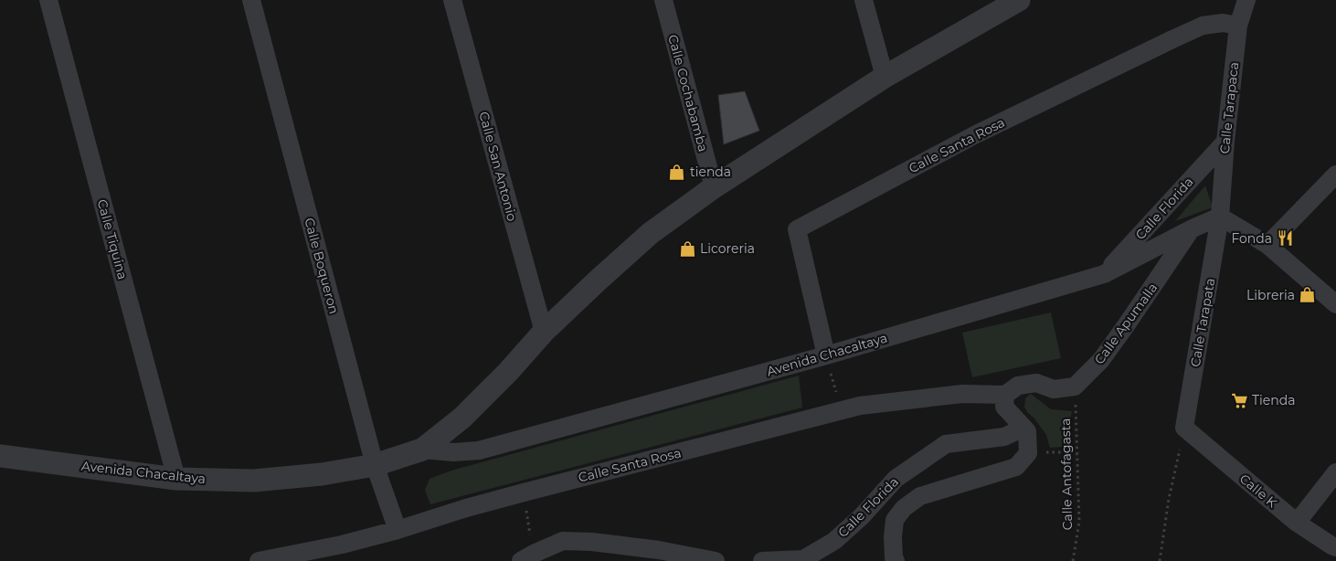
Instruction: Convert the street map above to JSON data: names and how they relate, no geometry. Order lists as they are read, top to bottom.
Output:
{
  "streets": {
    "street": [
      "Calle Cochabamba",
      "Calle Tarapaca",
      "Calle Santa Rosa",
      "Calle San Antonio",
      "Calle Florida",
      "Calle Tiquina",
      "Calle Boqueron",
      "Calle Tarapata",
      "Calle Apumalla",
      "Avenida Chacaltaya",
      "Calle K"
    ],
    "path": ["Calle Antofagasta"]
  },
  "crossings": [
    ["Calle Cochabamba", "Avenida Chacaltaya"],
    ["Calle Tarapaca", "Calle Santa Rosa"],
    ["Calle Tarapaca", "Calle Florida"],
    ["Calle Tarapaca", "Calle Tarapata"],
    ["Calle Tarapaca", "Avenida Chacaltaya"],
    ["Calle Santa Rosa", "Calle Boqueron"],
    ["Calle Santa Rosa", "Avenida Chacaltaya"],
    ["Calle San Antonio", "Avenida Chacaltaya"],
    ["Calle Florida", "Avenida Chacaltaya"],
    ["Calle Tiquina", "Avenida Chacaltaya"],
    ["Calle Boqueron", "Avenida Chacaltaya"],
    ["Calle Tarapata", "Avenida Chacaltaya"],
    ["Calle Tarapata", "Calle K"],
    ["Calle Apumalla", "Avenida Chacaltaya"],
    ["Calle Apumalla", "Calle Antofagasta"]
  ],
  "places": {
    "shop": ["tienda", "Licoreria", "Libreria"],
    "restaurant": ["Fonda"],
    "supermarket": ["Tienda"]
  }
}
